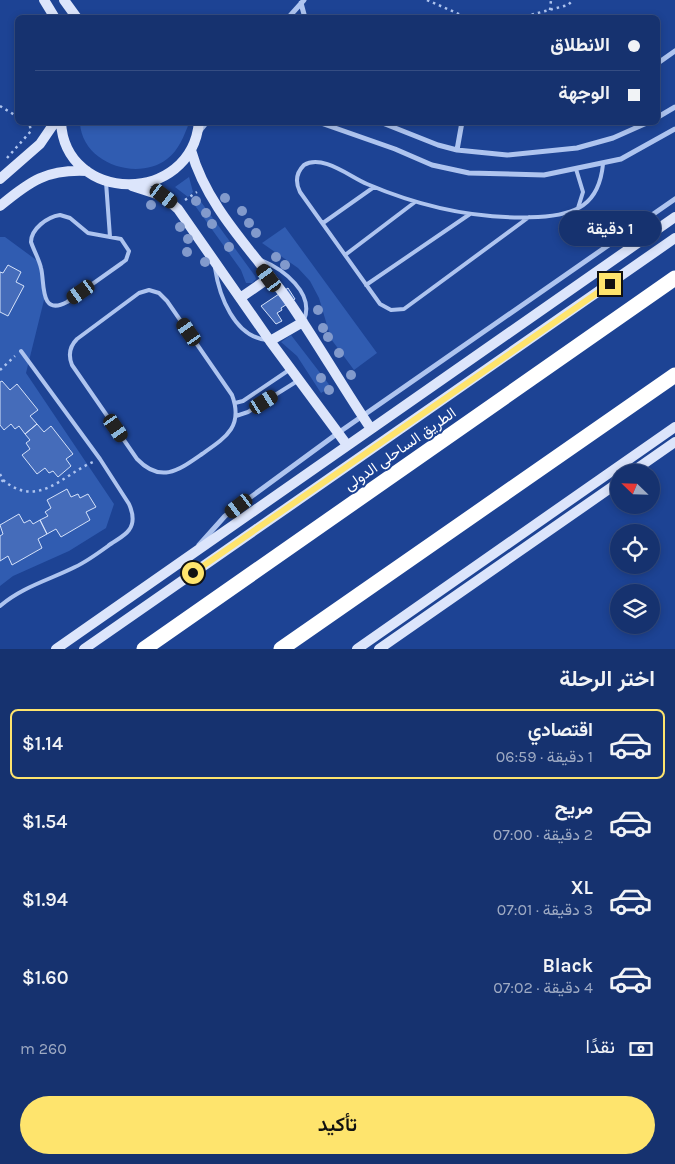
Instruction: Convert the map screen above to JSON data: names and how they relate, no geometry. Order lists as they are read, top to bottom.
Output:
{
  "streets": {
    "highway": ["الطريق الساحلى الدولى"]
  },
  "north": "top left",
  "page": {
    "banner": ["الانطلاق", "الوجهة"],
    "bubble": "1 دقيقة",
    "heading": "اختر الرحلة",
    "list": [
      {
        "name": "اقتصادي",
        "note": "1 دقيقة · 06:59",
        "value": "$1.14"
      },
      {
        "name": "مريح",
        "note": "2 دقيقة · 07:00",
        "value": "$1.54"
      },
      {
        "name": "XL",
        "note": "3 دقيقة · 07:01",
        "value": "$1.94"
      },
      {
        "name": "Black",
        "note": "4 دقيقة · 07:02",
        "value": "$1.60"
      }
    ],
    "pay": ["نقدًا", "260 m"],
    "buttons": "تأكيد"
  }
}
